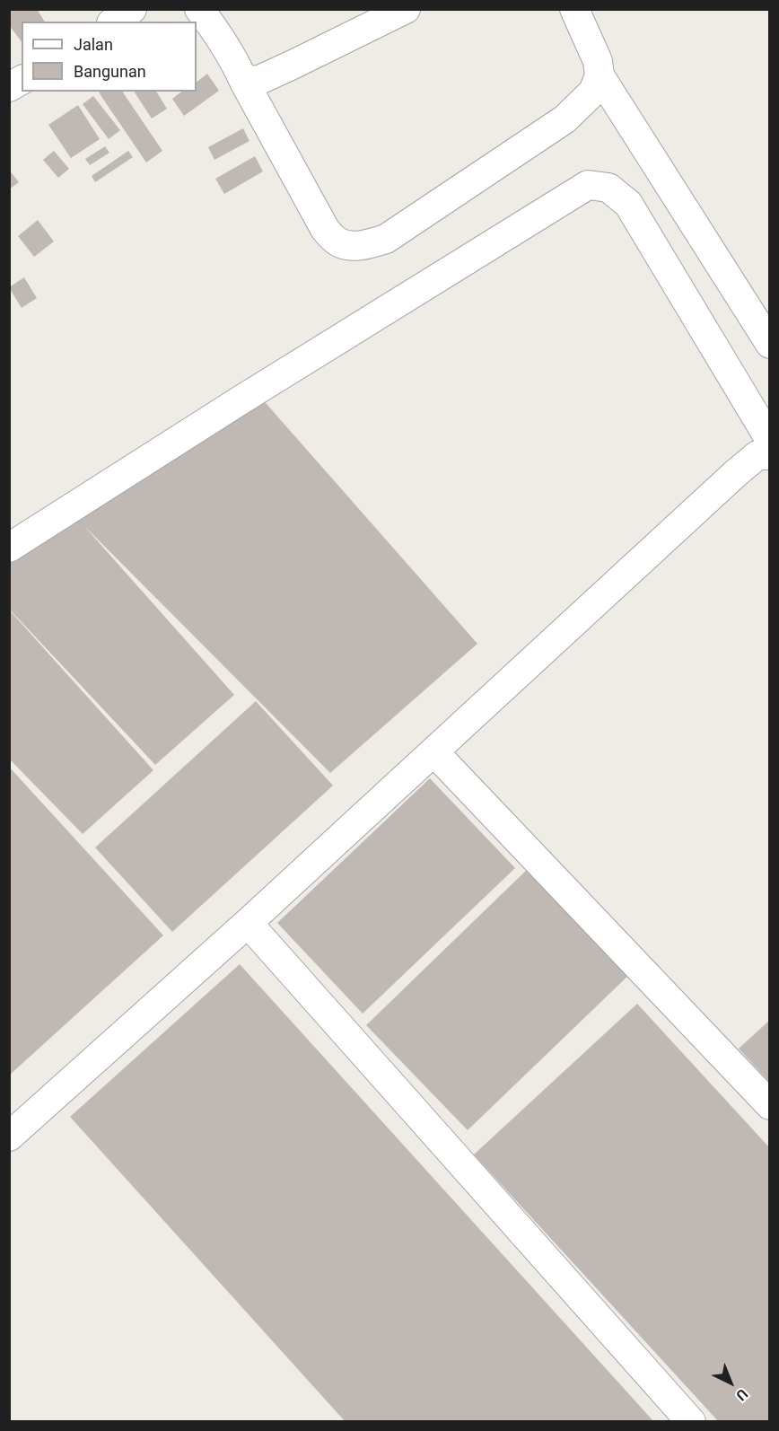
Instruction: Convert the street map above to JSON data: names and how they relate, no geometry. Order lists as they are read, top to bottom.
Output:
{
  "legend": ["Jalan", "Bangunan"],
  "north": "bottom right"
}
